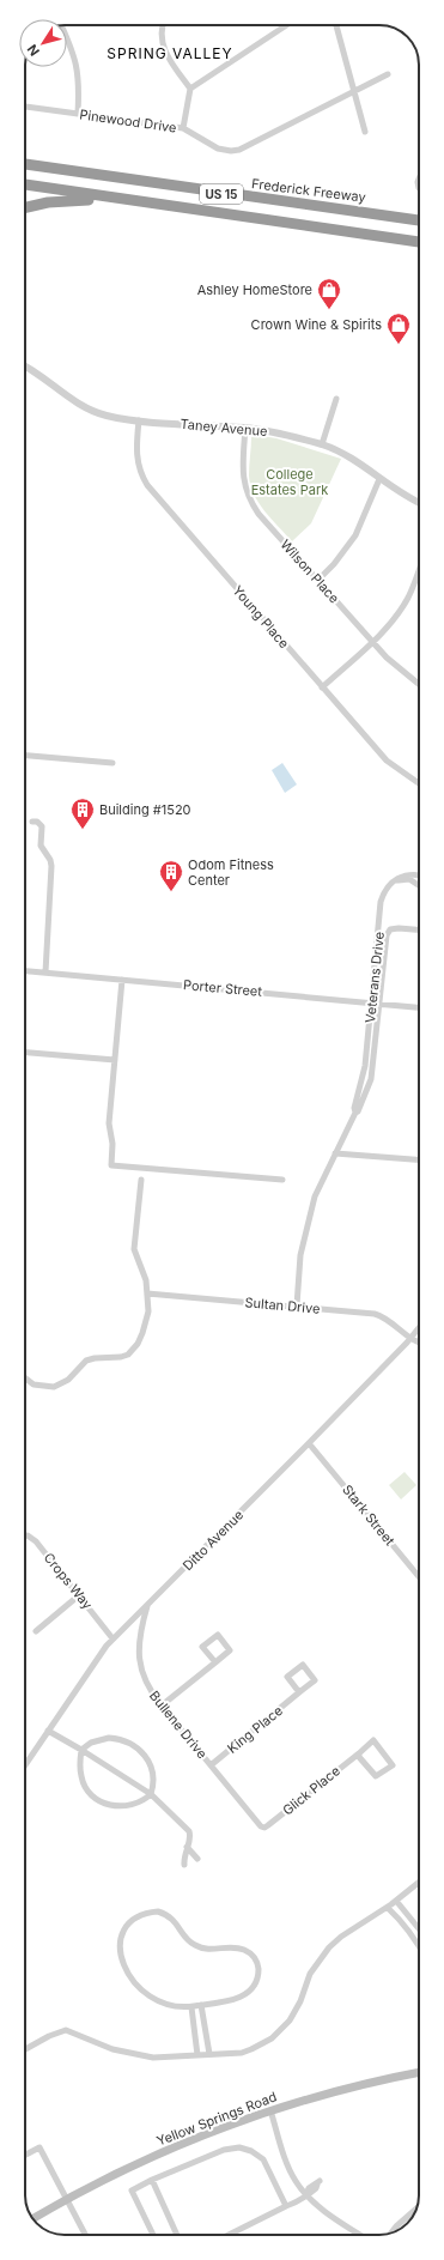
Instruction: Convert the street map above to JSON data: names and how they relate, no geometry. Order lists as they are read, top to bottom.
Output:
{
  "streets": {
    "highway": ["Frederick Freeway", "US 15"],
    "main road": ["Yellow Springs Road"],
    "street": [
      "Pinewood Drive",
      "Taney Avenue",
      "Wilson Place",
      "Young Place",
      "Veterans Drive",
      "Porter Street",
      "Sultan Drive",
      "Stark Street",
      "Ditto Avenue",
      "Crops Way",
      "Bullene Drive",
      "King Place",
      "Glick Place"
    ]
  },
  "crossings": [
    ["Taney Avenue", "Wilson Place"],
    ["Taney Avenue", "Young Place"],
    ["Veterans Drive", "Porter Street"],
    ["Veterans Drive", "Sultan Drive"],
    ["Sultan Drive", "Ditto Avenue"],
    ["Stark Street", "Ditto Avenue"],
    ["Ditto Avenue", "Crops Way"],
    ["Ditto Avenue", "Bullene Drive"],
    ["Bullene Drive", "King Place"],
    ["Bullene Drive", "Glick Place"]
  ],
  "districts": ["SPRING VALLEY"],
  "parks": ["College Estates Park"],
  "places": {
    "shop": ["Ashley HomeStore", "Crown Wine & Spirits"],
    "building": ["Building #1520", "Odom Fitness Center"]
  },
  "north": "bottom left"
}
